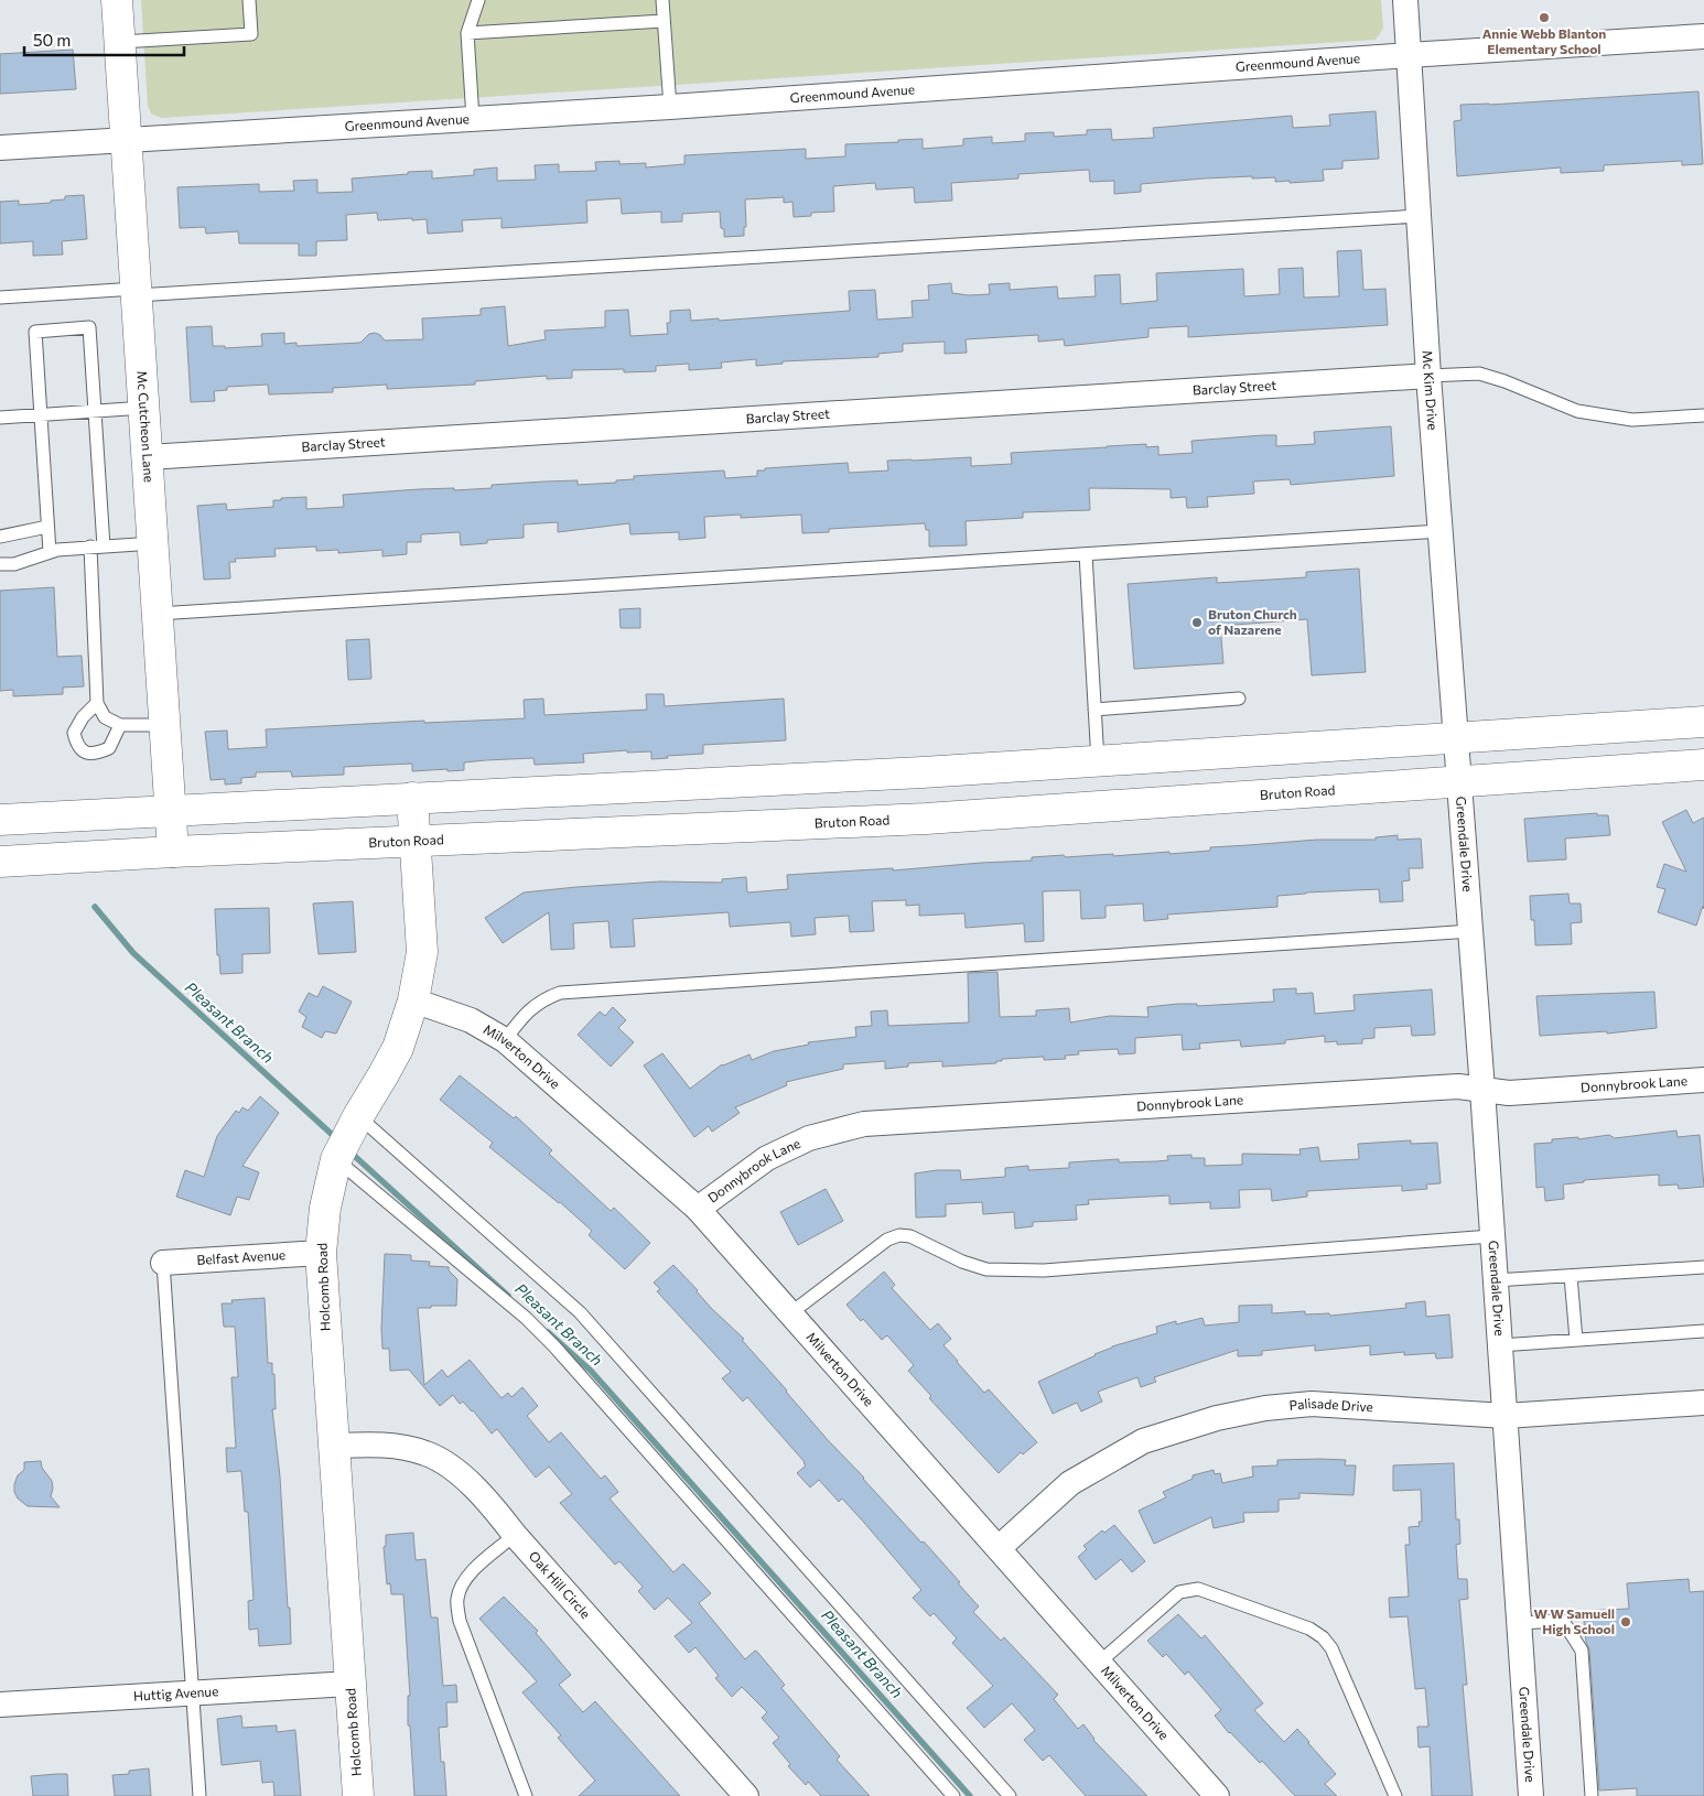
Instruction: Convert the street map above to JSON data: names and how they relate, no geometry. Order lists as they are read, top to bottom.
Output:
{
  "streets": {
    "main road": ["Mc Cutcheon Lane", "Bruton Road", "Holcomb Road"],
    "street": [
      "Greenmound Avenue",
      "Barclay Street",
      "Mc Kim Drive",
      "Greendale Drive",
      "Milverton Drive",
      "Donnybrook Lane",
      "Belfast Avenue",
      "Palisade Drive",
      "Oak Hill Circle",
      "Huttig Avenue"
    ]
  },
  "crossings": [
    ["Greenmound Avenue", "Mc Kim Drive"],
    ["Greenmound Avenue", "Mc Cutcheon Lane"],
    ["Barclay Street", "Mc Kim Drive"],
    ["Barclay Street", "Mc Cutcheon Lane"],
    ["Mc Kim Drive", "Bruton Road"],
    ["Mc Kim Drive", "Greendale Drive"],
    ["Mc Cutcheon Lane", "Bruton Road"],
    ["Bruton Road", "Greendale Drive"],
    ["Bruton Road", "Holcomb Road"],
    ["Greendale Drive", "Donnybrook Lane"],
    ["Greendale Drive", "Palisade Drive"],
    ["Milverton Drive", "Donnybrook Lane"],
    ["Milverton Drive", "Holcomb Road"],
    ["Milverton Drive", "Palisade Drive"],
    ["Belfast Avenue", "Holcomb Road"],
    ["Holcomb Road", "Oak Hill Circle"],
    ["Holcomb Road", "Huttig Avenue"]
  ],
  "water": ["Pleasant Branch"],
  "places": ["Annie Webb Blanton Elementary School", "Bruton Church of Nazarene", "W W Samuell High School"],
  "scale_bar": "50 m"
}
